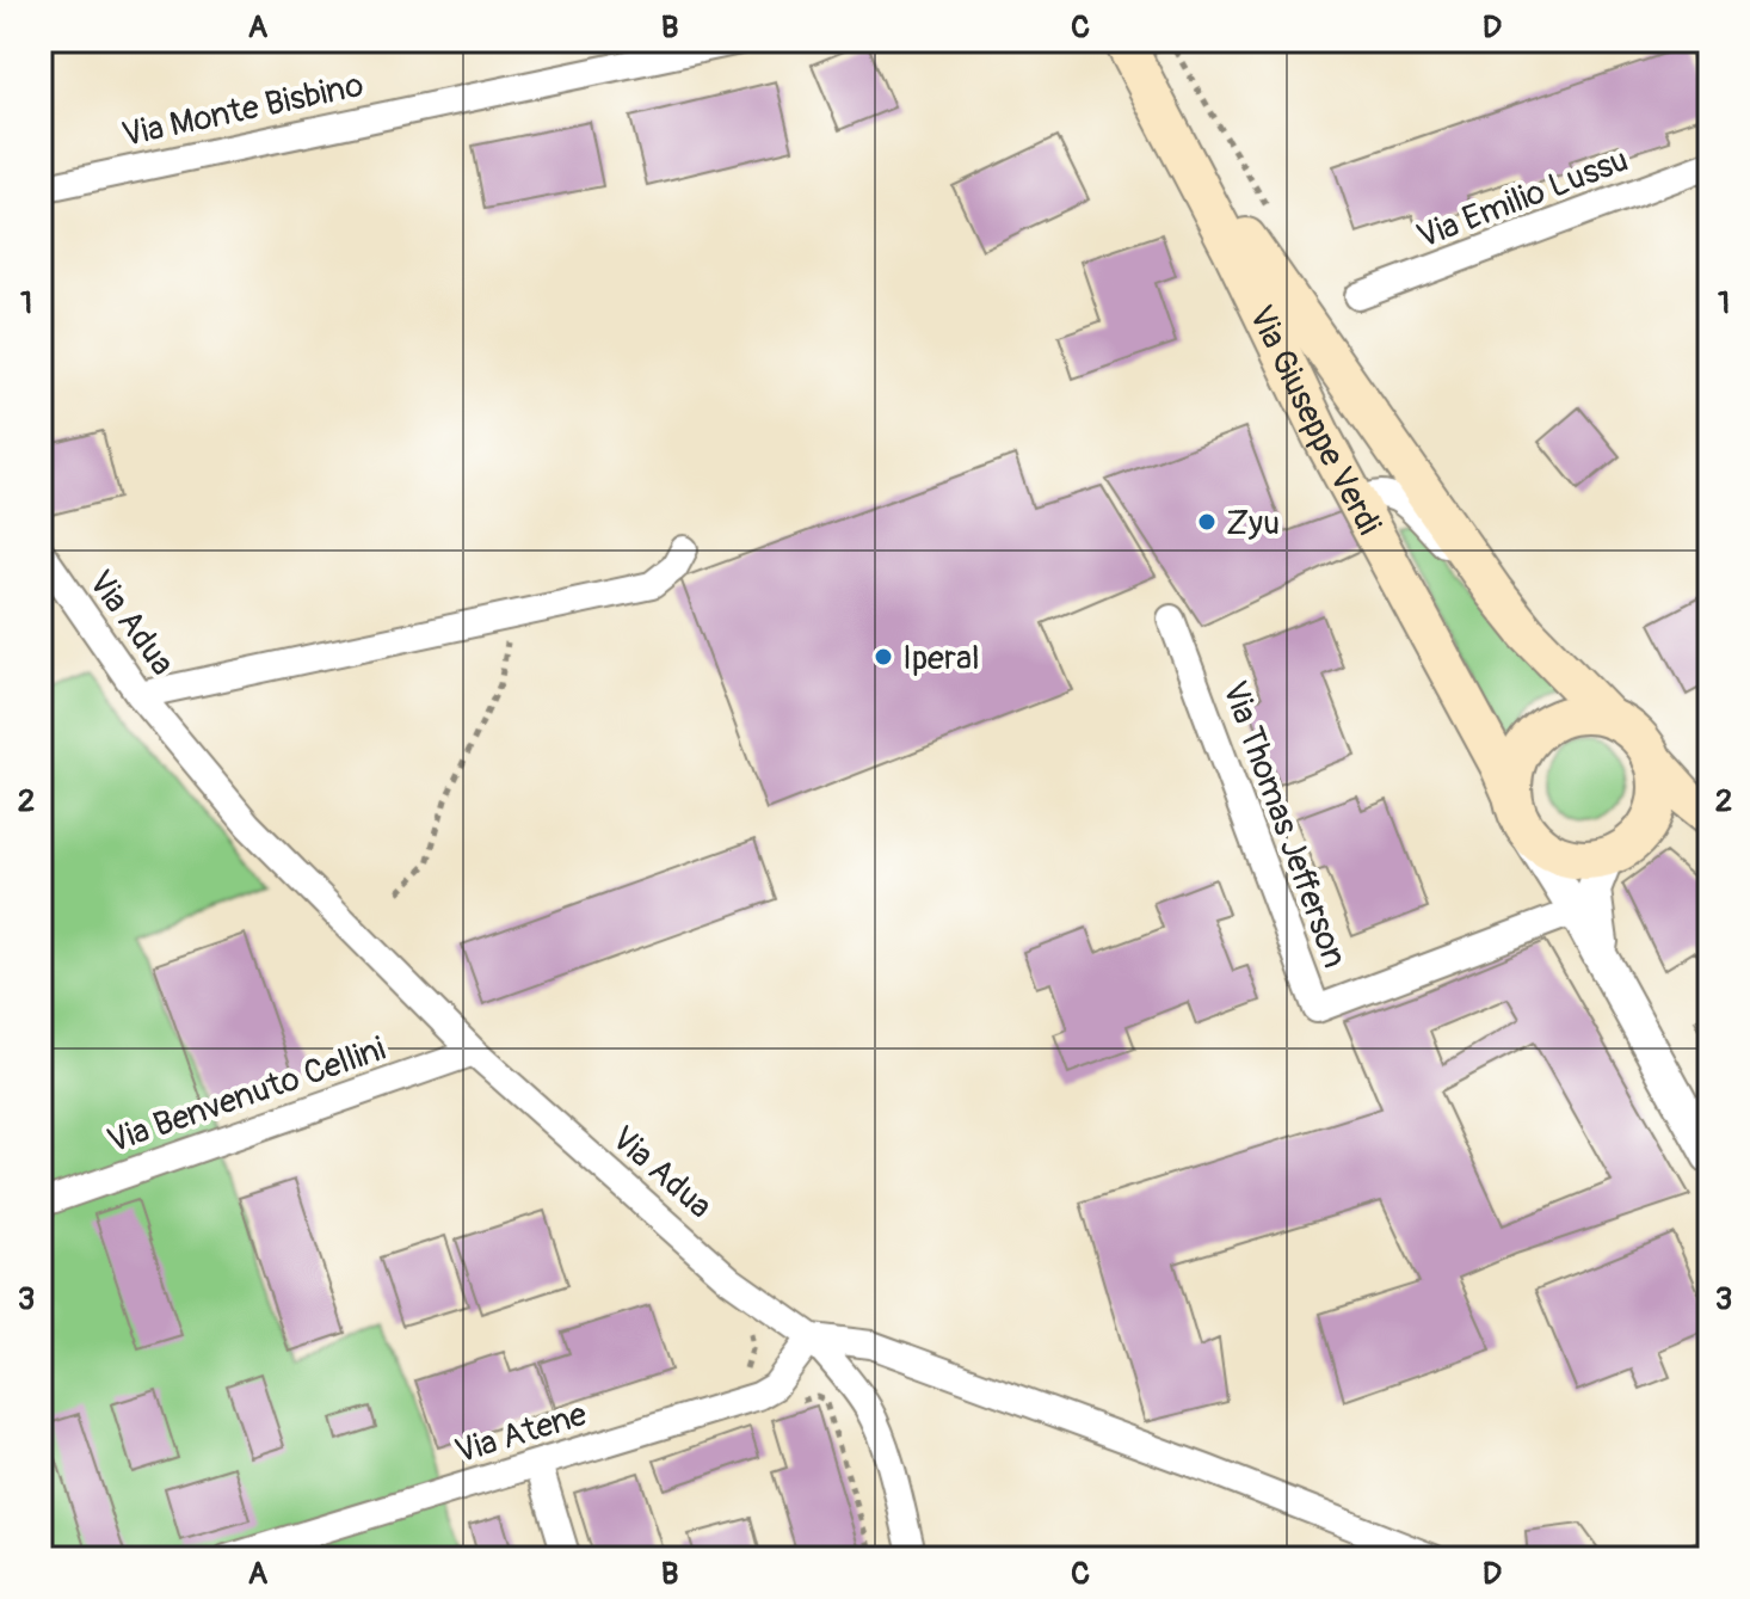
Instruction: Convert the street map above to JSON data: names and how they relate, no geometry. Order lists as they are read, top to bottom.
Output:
{
  "streets": {
    "main road": ["Via Giuseppe Verdi"],
    "street": [
      "Via Monte Bisbino",
      "Via Emilio Lussu",
      "Via Adua",
      "Via Thomas Jefferson",
      "Via Benvenuto Cellini",
      "Via Atene"
    ]
  },
  "crossings": [
    ["Via Adua", "Via Benvenuto Cellini"],
    ["Via Adua", "Via Atene"]
  ],
  "places": ["Zyu", "Iperal"],
  "grid": {
    "columns": [
      "A",
      "B",
      "C",
      "D"
    ],
    "rows": ["1", "2", "3"]
  }
}
